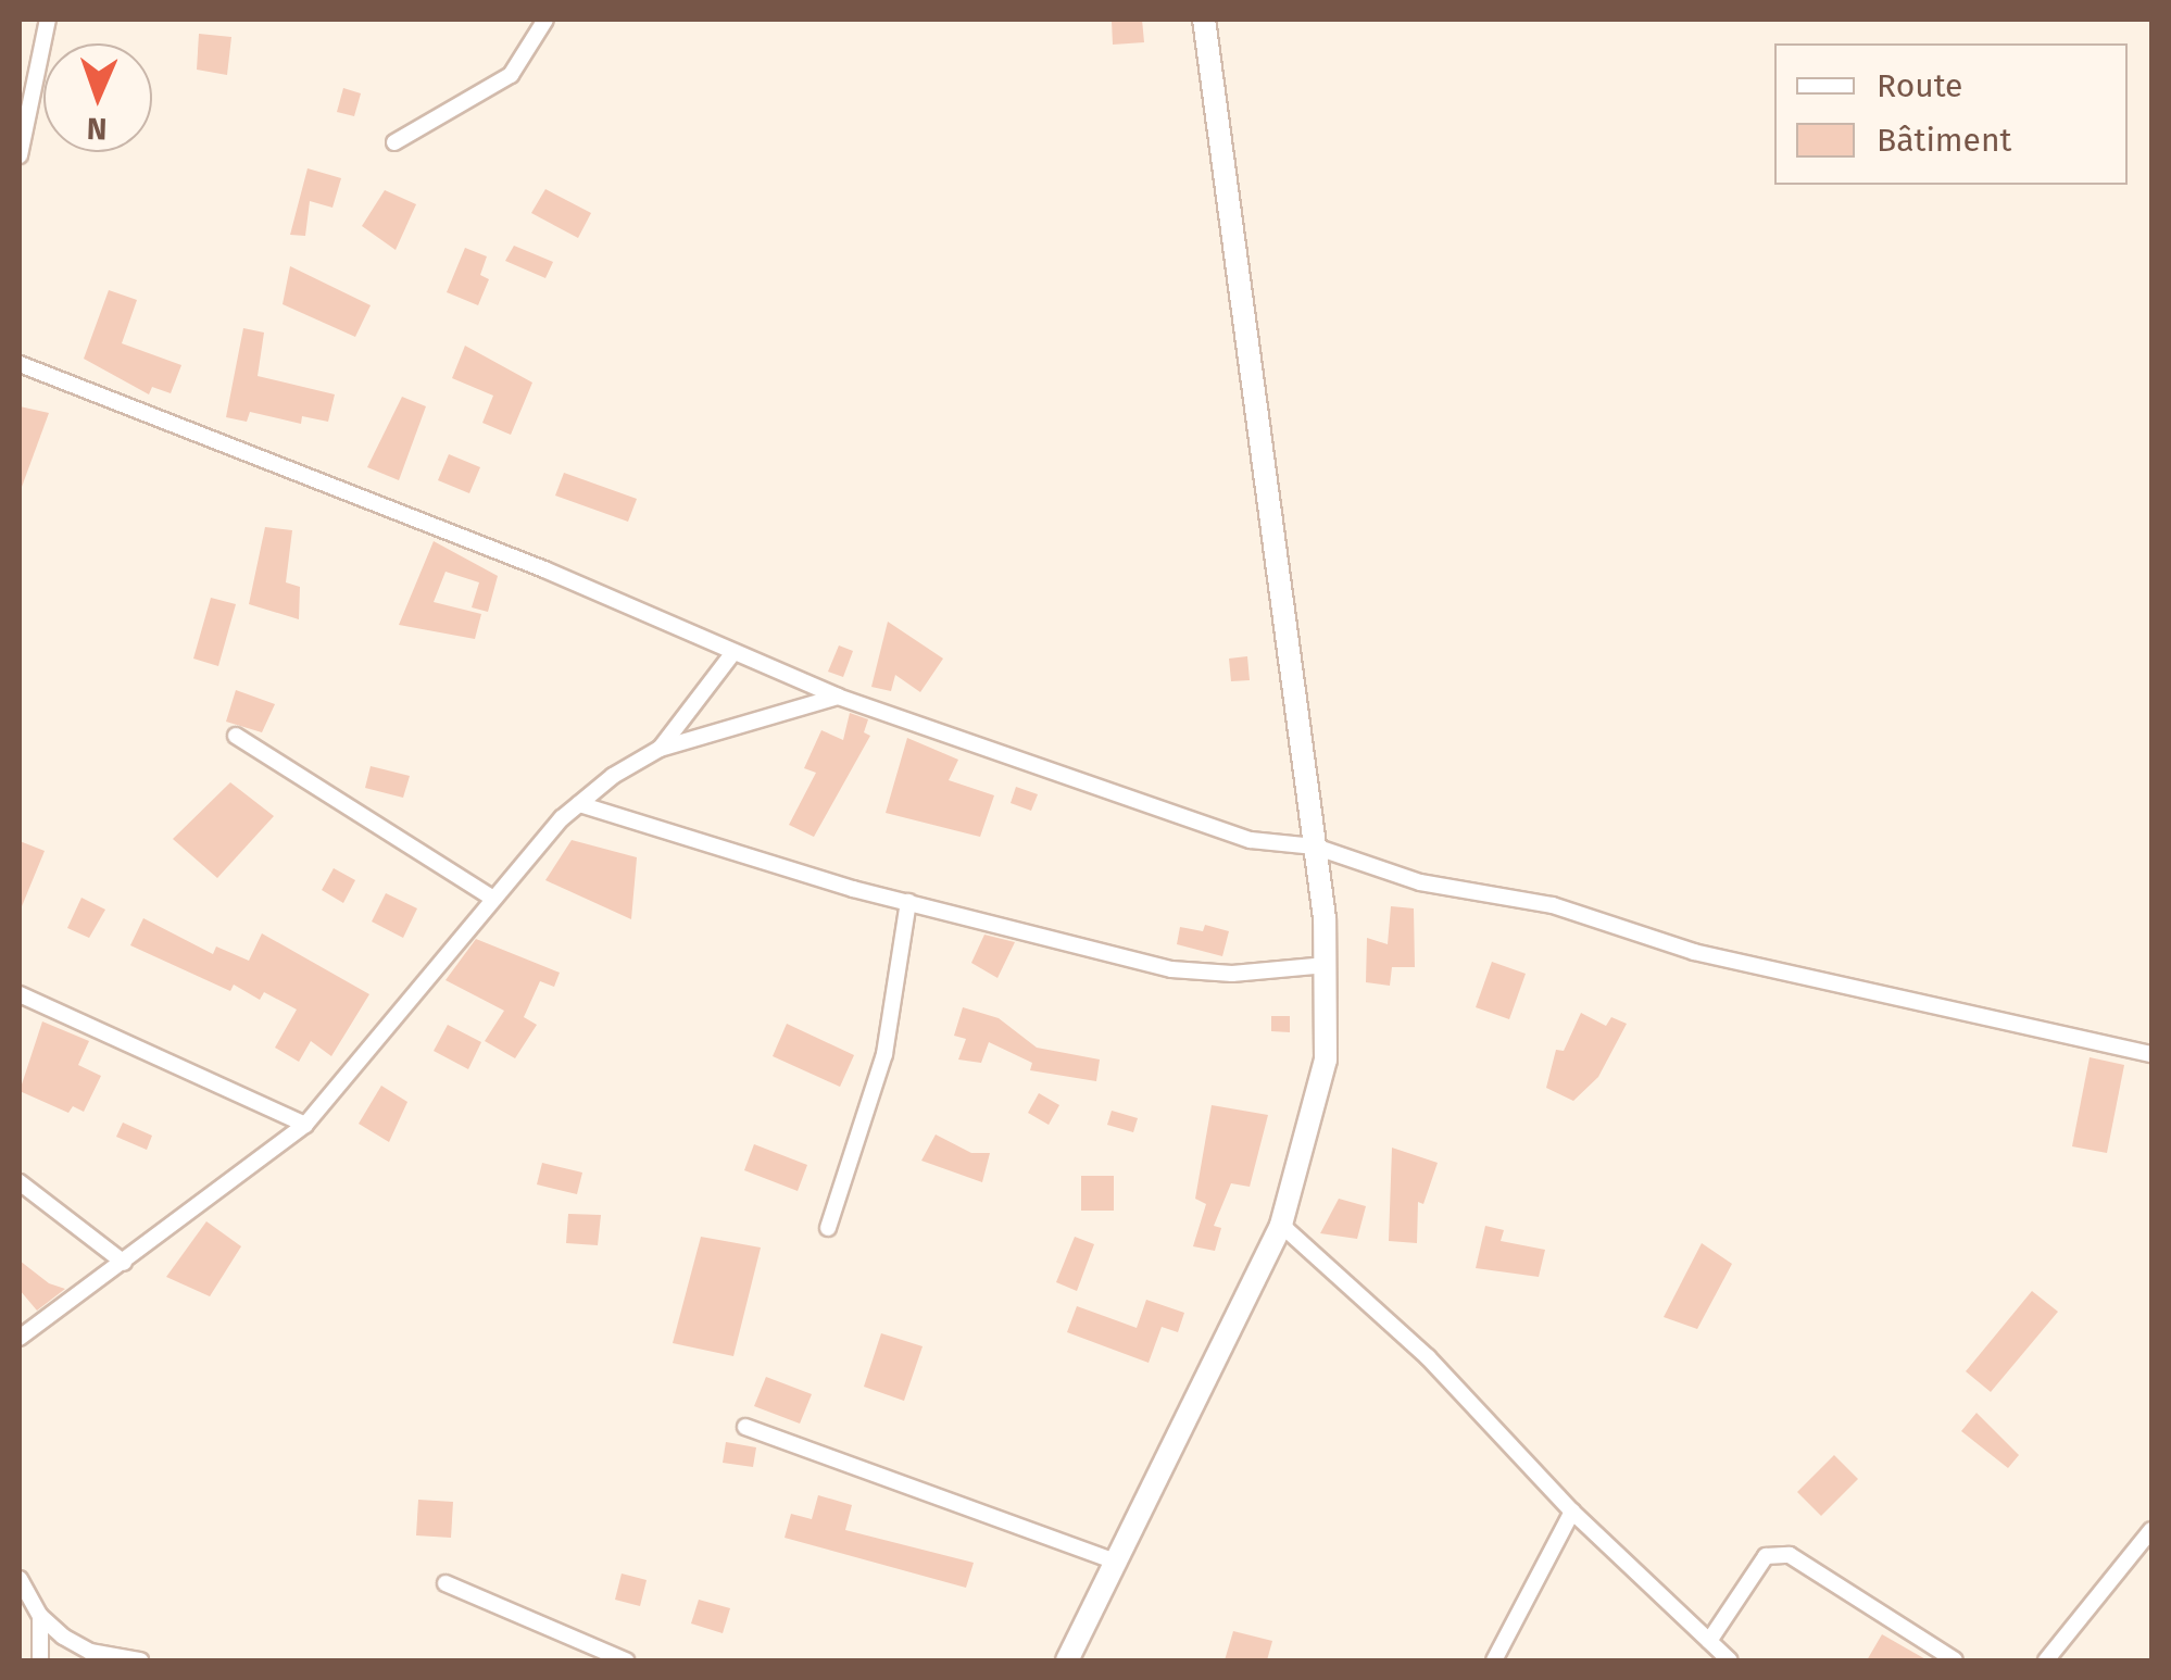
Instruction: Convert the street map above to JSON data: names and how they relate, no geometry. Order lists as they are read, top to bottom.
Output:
{
  "legend": ["Route", "Bâtiment"],
  "north": "bottom"
}
